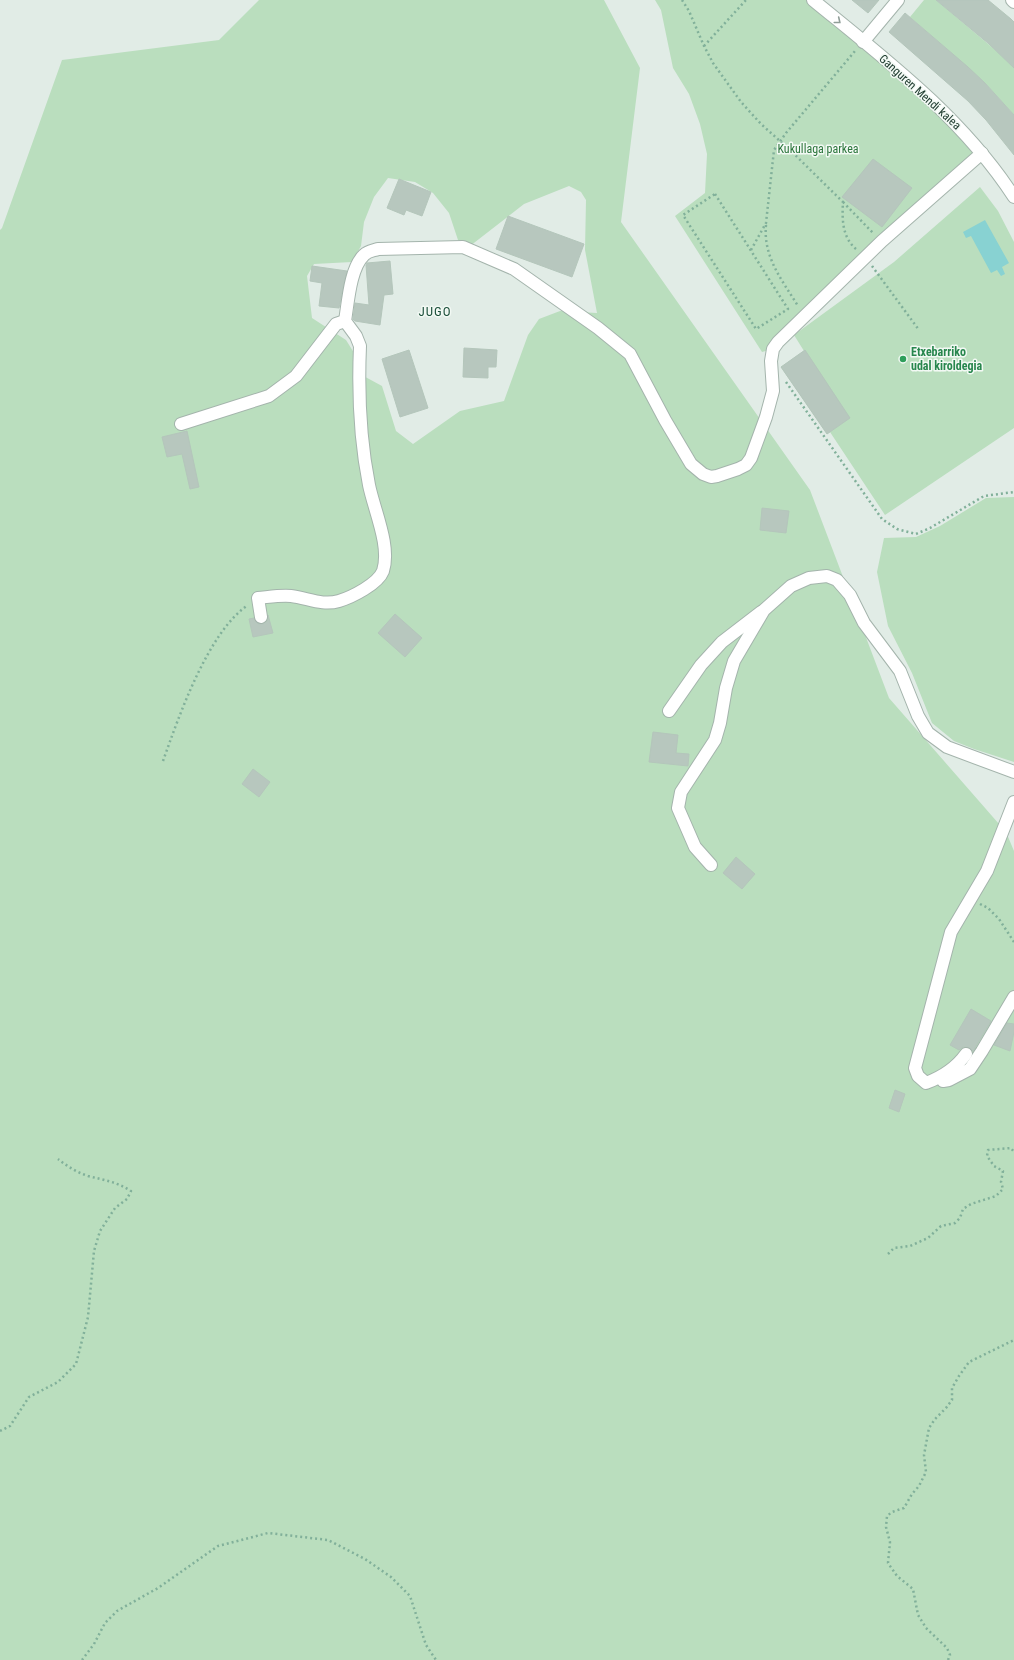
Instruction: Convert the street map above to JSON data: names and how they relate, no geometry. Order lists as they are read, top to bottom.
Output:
{
  "streets": {
    "street": ["Ganguren Mendi kalea"]
  },
  "districts": ["JUGO"],
  "parks": ["Kukullaga parkea"],
  "places": ["Etxebarriko udal kiroldegia"]
}
